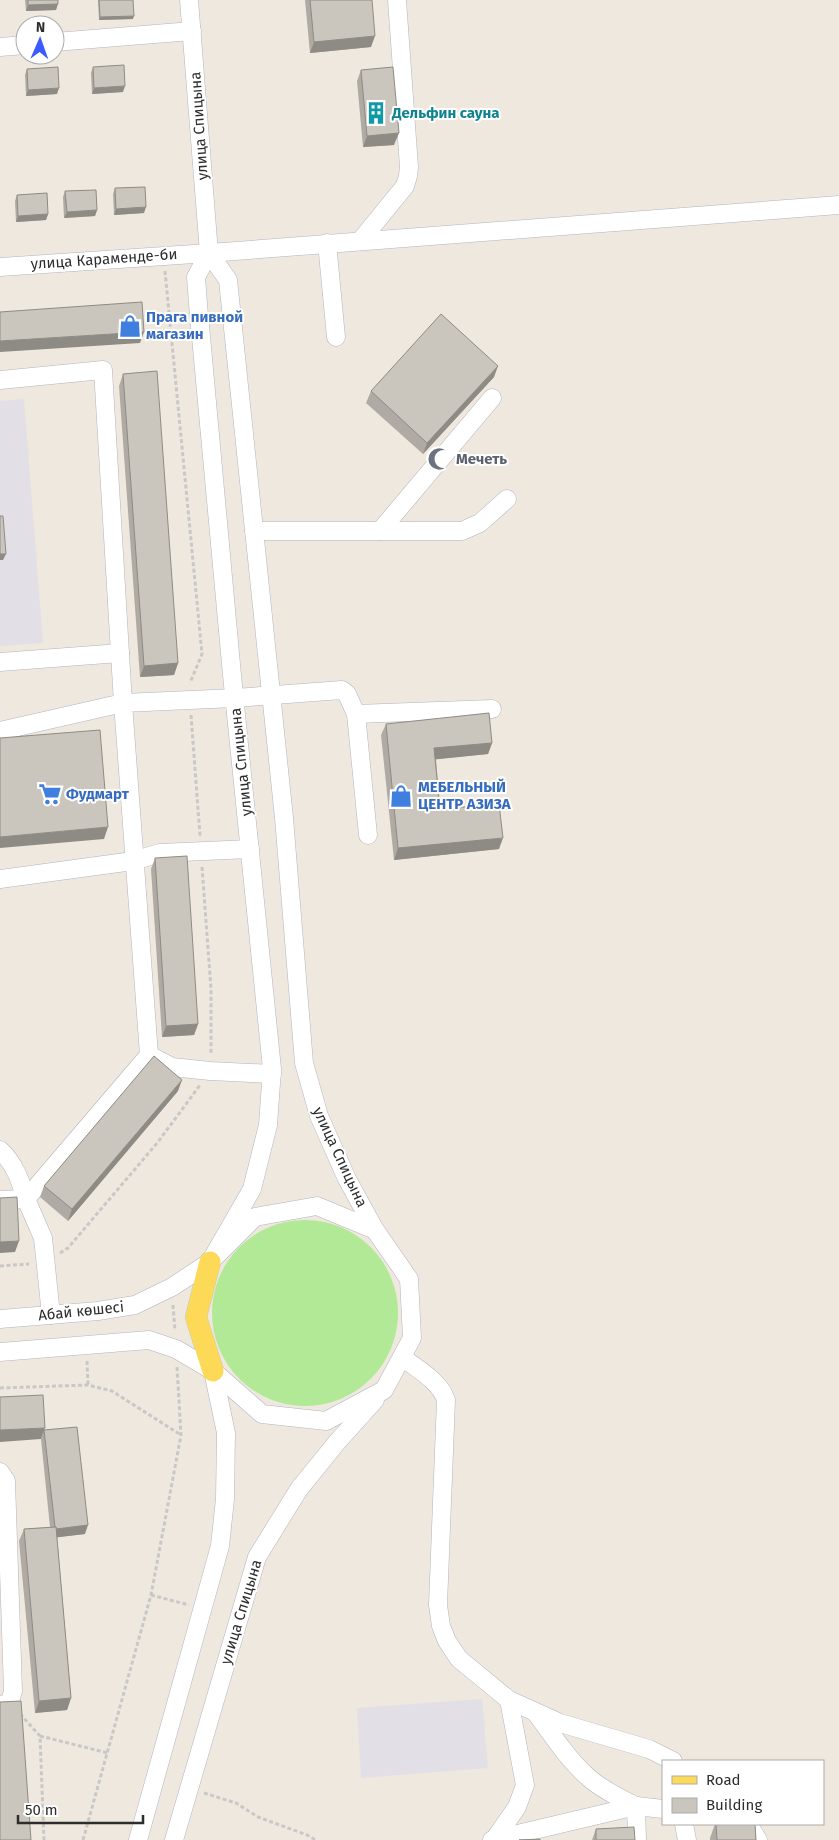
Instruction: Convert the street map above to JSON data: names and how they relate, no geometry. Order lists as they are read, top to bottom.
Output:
{
  "streets": {
    "street": ["улица Спицына", "улица Караменде-би", "Абай көшесі"]
  },
  "crossings": [
    ["улица Спицына", "улица Караменде-би"],
    ["улица Спицына", "Абай көшесі"]
  ],
  "places": {
    "building": ["Дельфин сауна"],
    "shop": ["Прага пивной магазин", "МЕБЕЛЬНЫЙ ЦЕНТР АЗИЗА"],
    "mosque": ["Мечеть"],
    "supermarket": ["Фудмарт"]
  },
  "legend": ["Road", "Building"],
  "scale_bar": "50 m",
  "north": "top"
}
